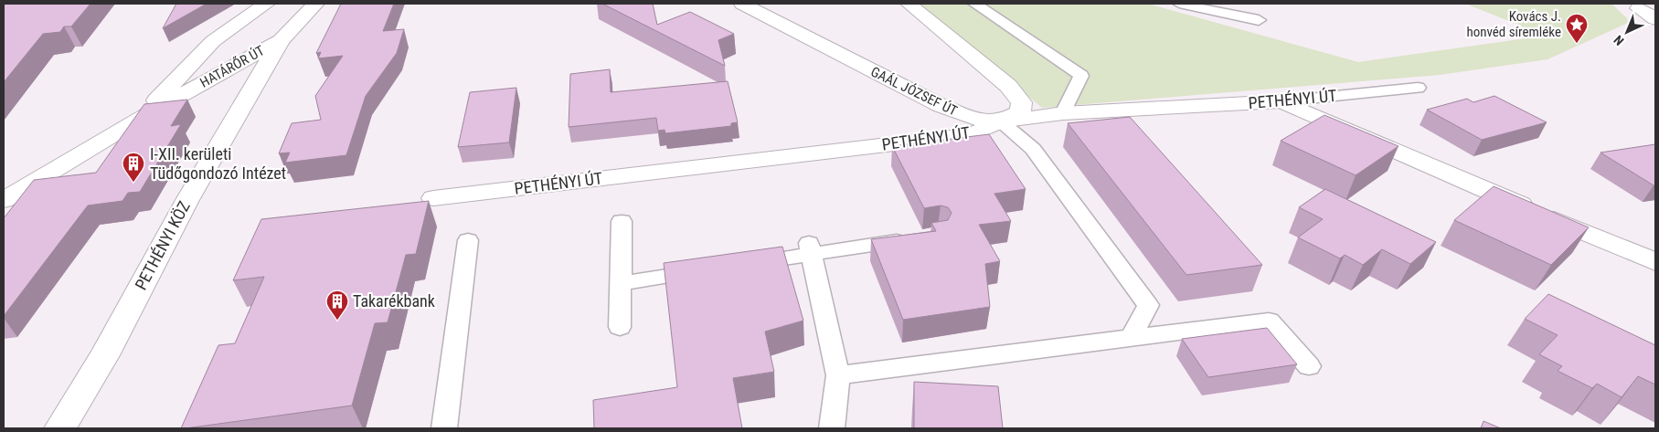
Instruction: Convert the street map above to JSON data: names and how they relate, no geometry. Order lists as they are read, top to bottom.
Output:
{
  "streets": {
    "street": [
      "HATÁRŐR ÚT",
      "GAÁL JÓZSEF ÚT",
      "PETHÉNYI ÚT",
      "PETHÉNYI KÖZ"
    ]
  },
  "crossings": [
    ["HATÁRŐR ÚT", "PETHÉNYI KÖZ"],
    ["GAÁL JÓZSEF ÚT", "PETHÉNYI ÚT"]
  ],
  "places": {
    "place": ["Kovács J. honvéd síremléke"],
    "building": ["I-XII. kerületi Tüdőgondozó Intézet", "Takarékbank"]
  },
  "north": "bottom left"
}
